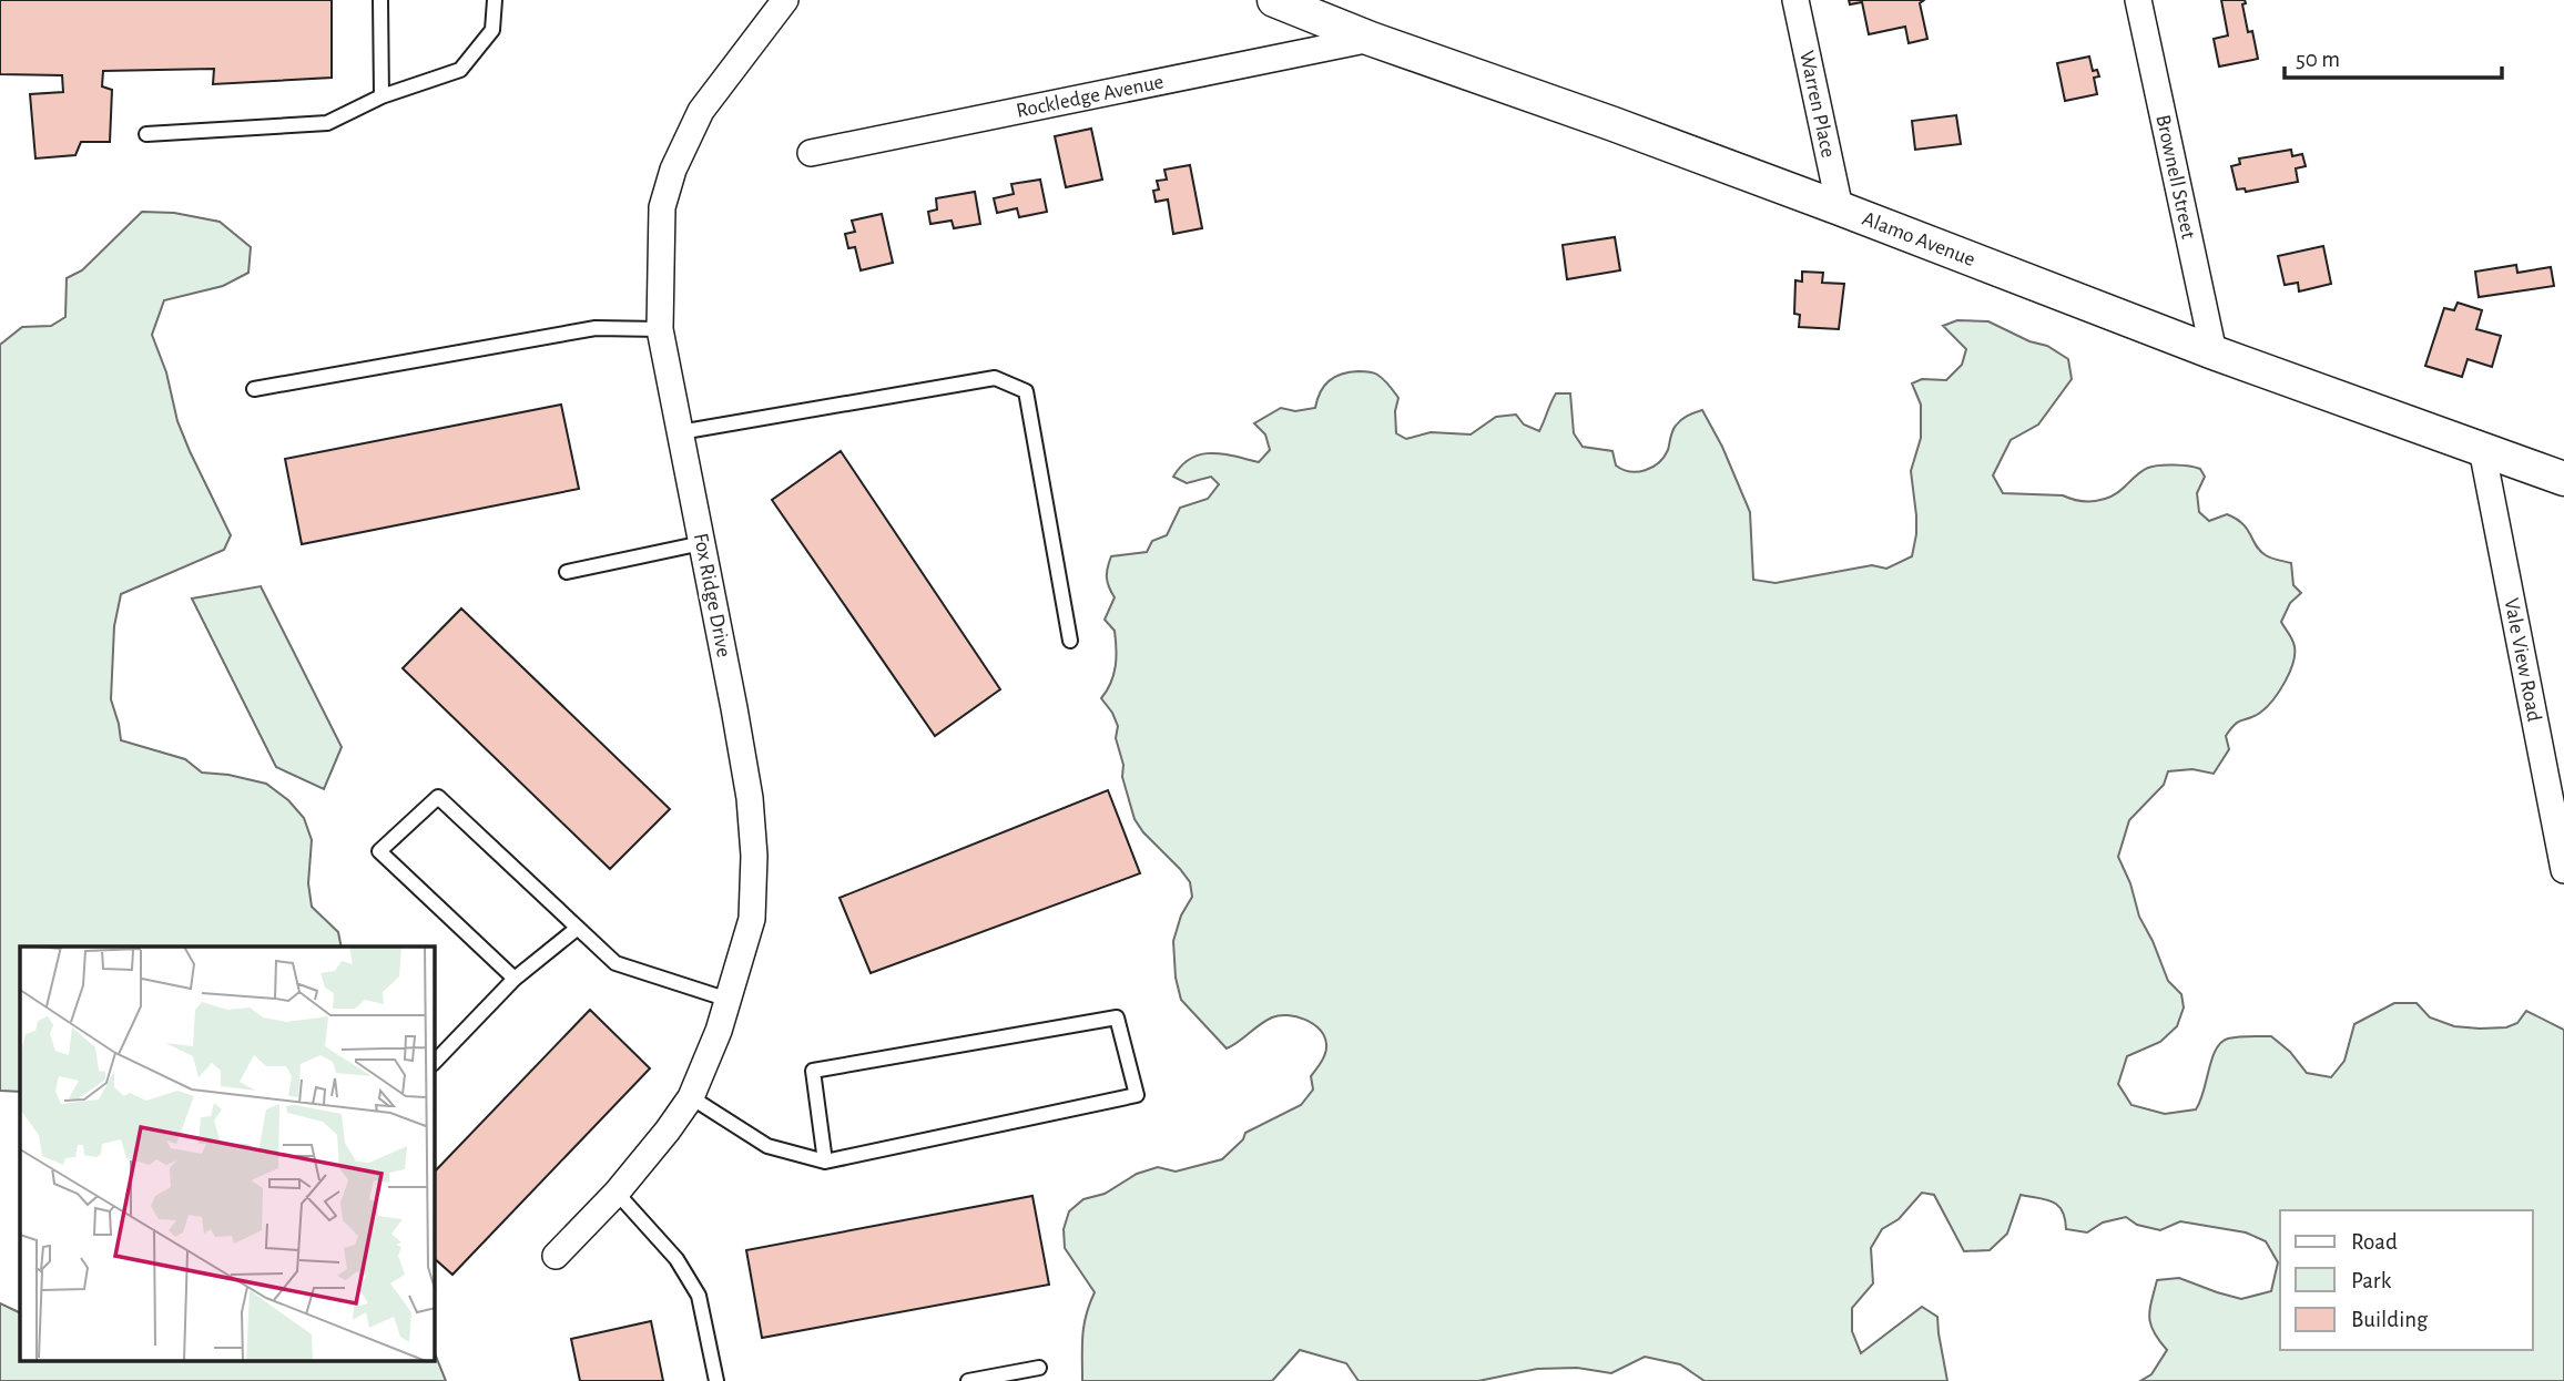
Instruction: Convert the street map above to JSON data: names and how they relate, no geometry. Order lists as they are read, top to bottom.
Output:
{
  "streets": {
    "street": [
      "Rockledge Avenue",
      "Warren Place",
      "Brownell Street",
      "Alamo Avenue",
      "Fox Ridge Drive",
      "Vale View Road"
    ]
  },
  "crossings": [
    ["Rockledge Avenue", "Alamo Avenue"],
    ["Warren Place", "Alamo Avenue"],
    ["Brownell Street", "Alamo Avenue"],
    ["Alamo Avenue", "Vale View Road"]
  ],
  "legend": ["Road", "Park", "Building"],
  "scale_bar": "50 m"
}
